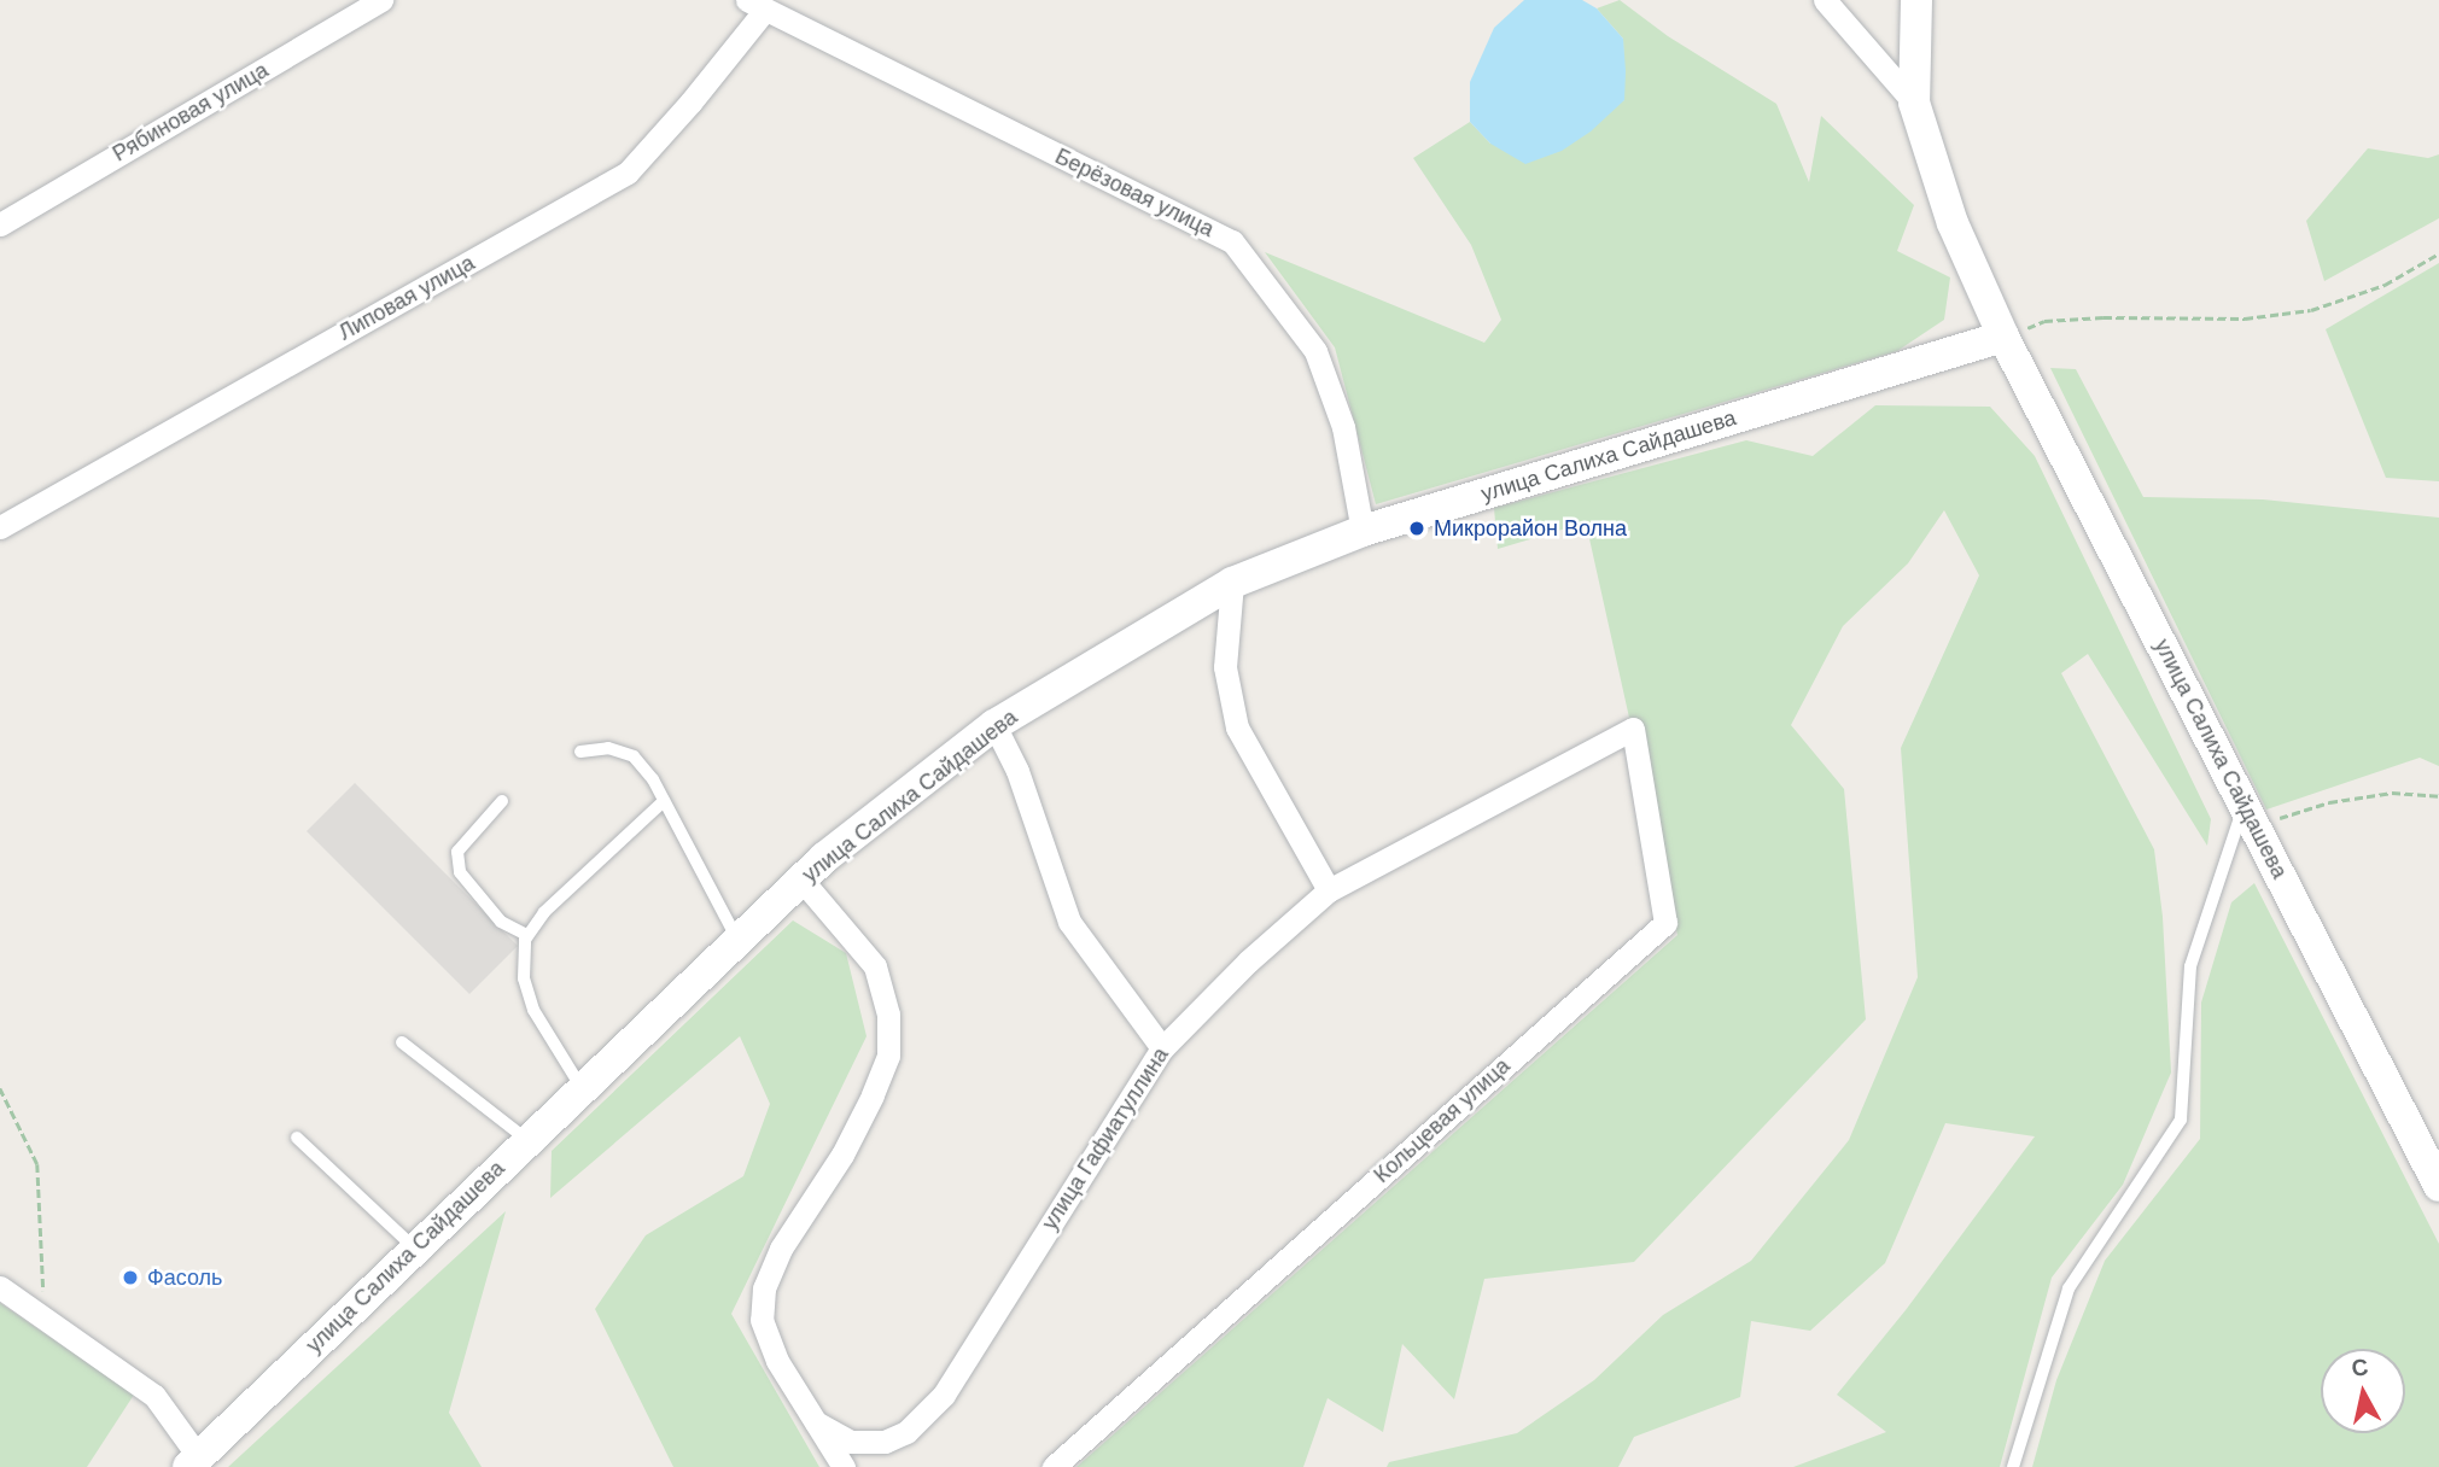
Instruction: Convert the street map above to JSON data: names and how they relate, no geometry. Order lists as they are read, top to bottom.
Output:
{
  "streets": {
    "street": [
      "Рябиновая улица",
      "Берёзовая улица",
      "Липовая улица",
      "улица Салиха Сайдашева",
      "Кольцевая улица",
      "улица Гафиатуллина"
    ]
  },
  "crossings": [
    ["Берёзовая улица", "Липовая улица"],
    ["Берёзовая улица", "улица Салиха Сайдашева"],
    ["Кольцевая улица", "улица Гафиатуллина"]
  ],
  "places": ["Микрорайон Волна", "Фасоль"],
  "north": "top"
}
